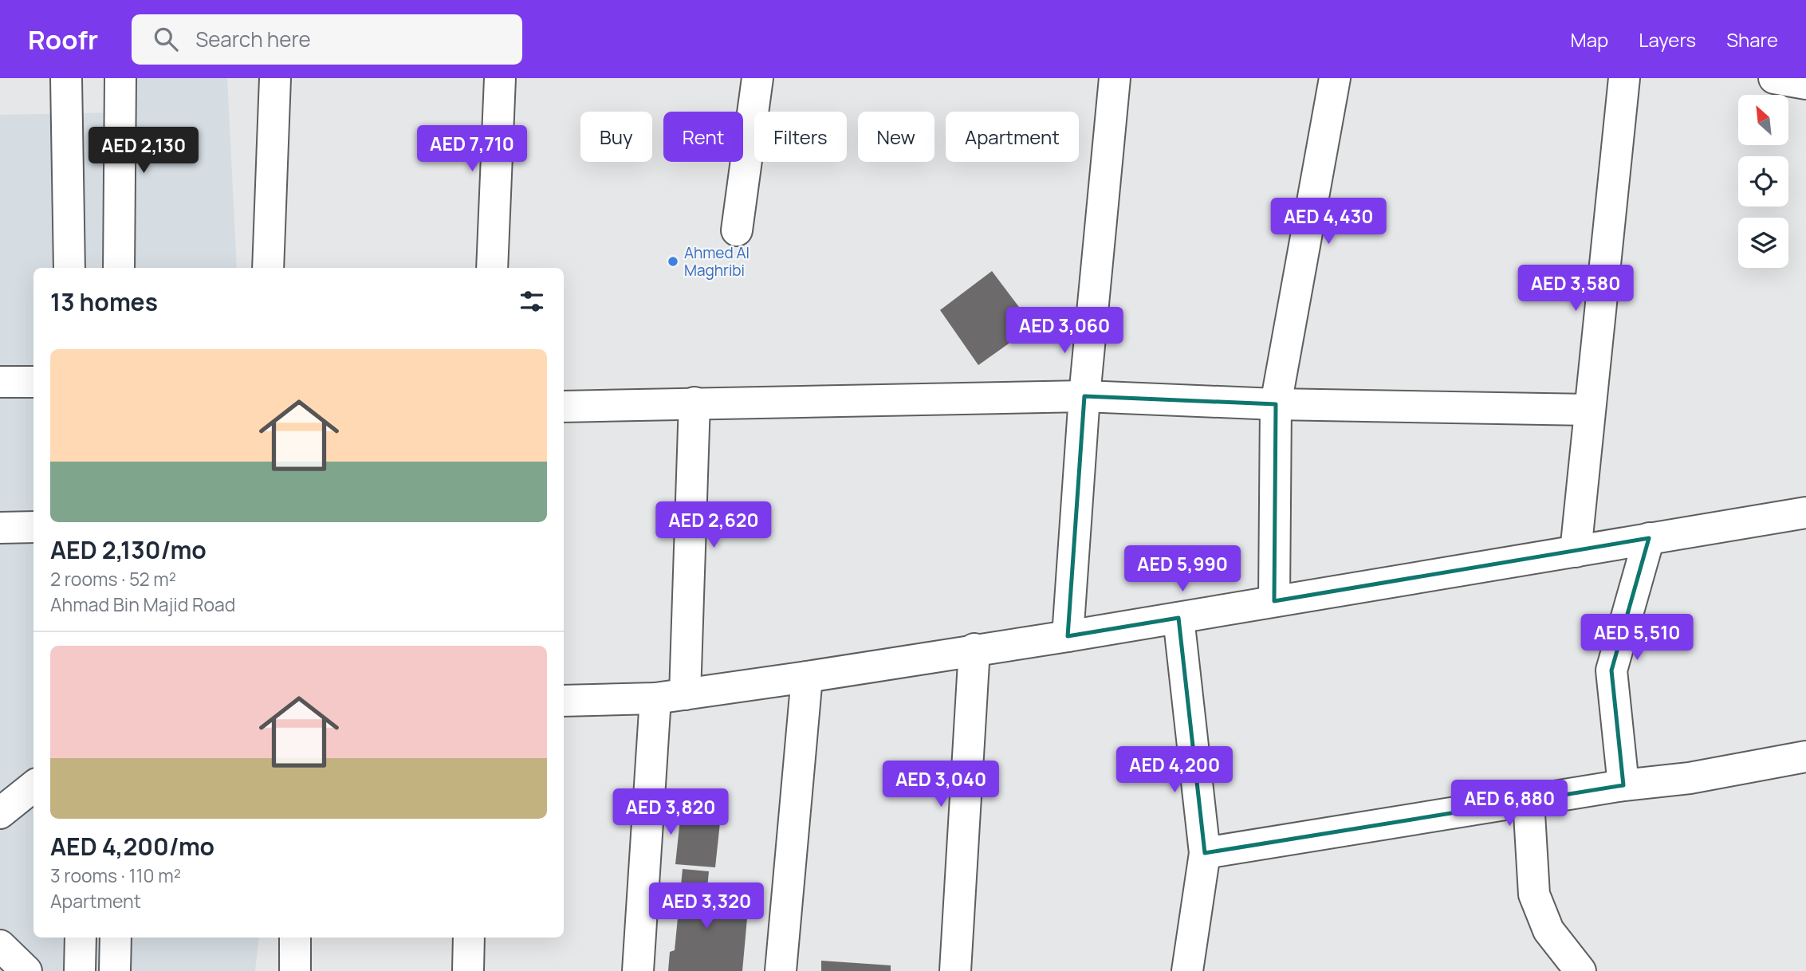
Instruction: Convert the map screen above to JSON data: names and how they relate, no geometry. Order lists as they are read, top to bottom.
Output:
{
  "places": ["Ahmed Al Maghribi"],
  "north": "top left",
  "page": {
    "header": "Roofr",
    "search": "Search here",
    "nav": ["Map", "Layers", "Share"],
    "chip": [
      "Buy",
      "Rent",
      "Filters",
      "New",
      "Apartment"
    ],
    "price": [
      "AED 7,710",
      "AED 2,130",
      "AED 4,430",
      "AED 3,580",
      "AED 3,060",
      "AED 2,620",
      "AED 5,990",
      "AED 5,510",
      "AED 4,200",
      "AED 3,040",
      "AED 6,880",
      "AED 3,820",
      "AED 3,320"
    ],
    "heading": "13 homes",
    "list": [
      {
        "name": "AED 2,130/mo",
        "note": "2 rooms · 52 m² · Ahmad Bin Majid Road"
      },
      {
        "name": "AED 4,200/mo",
        "note": "3 rooms · 110 m² · Apartment"
      }
    ]
  }
}
